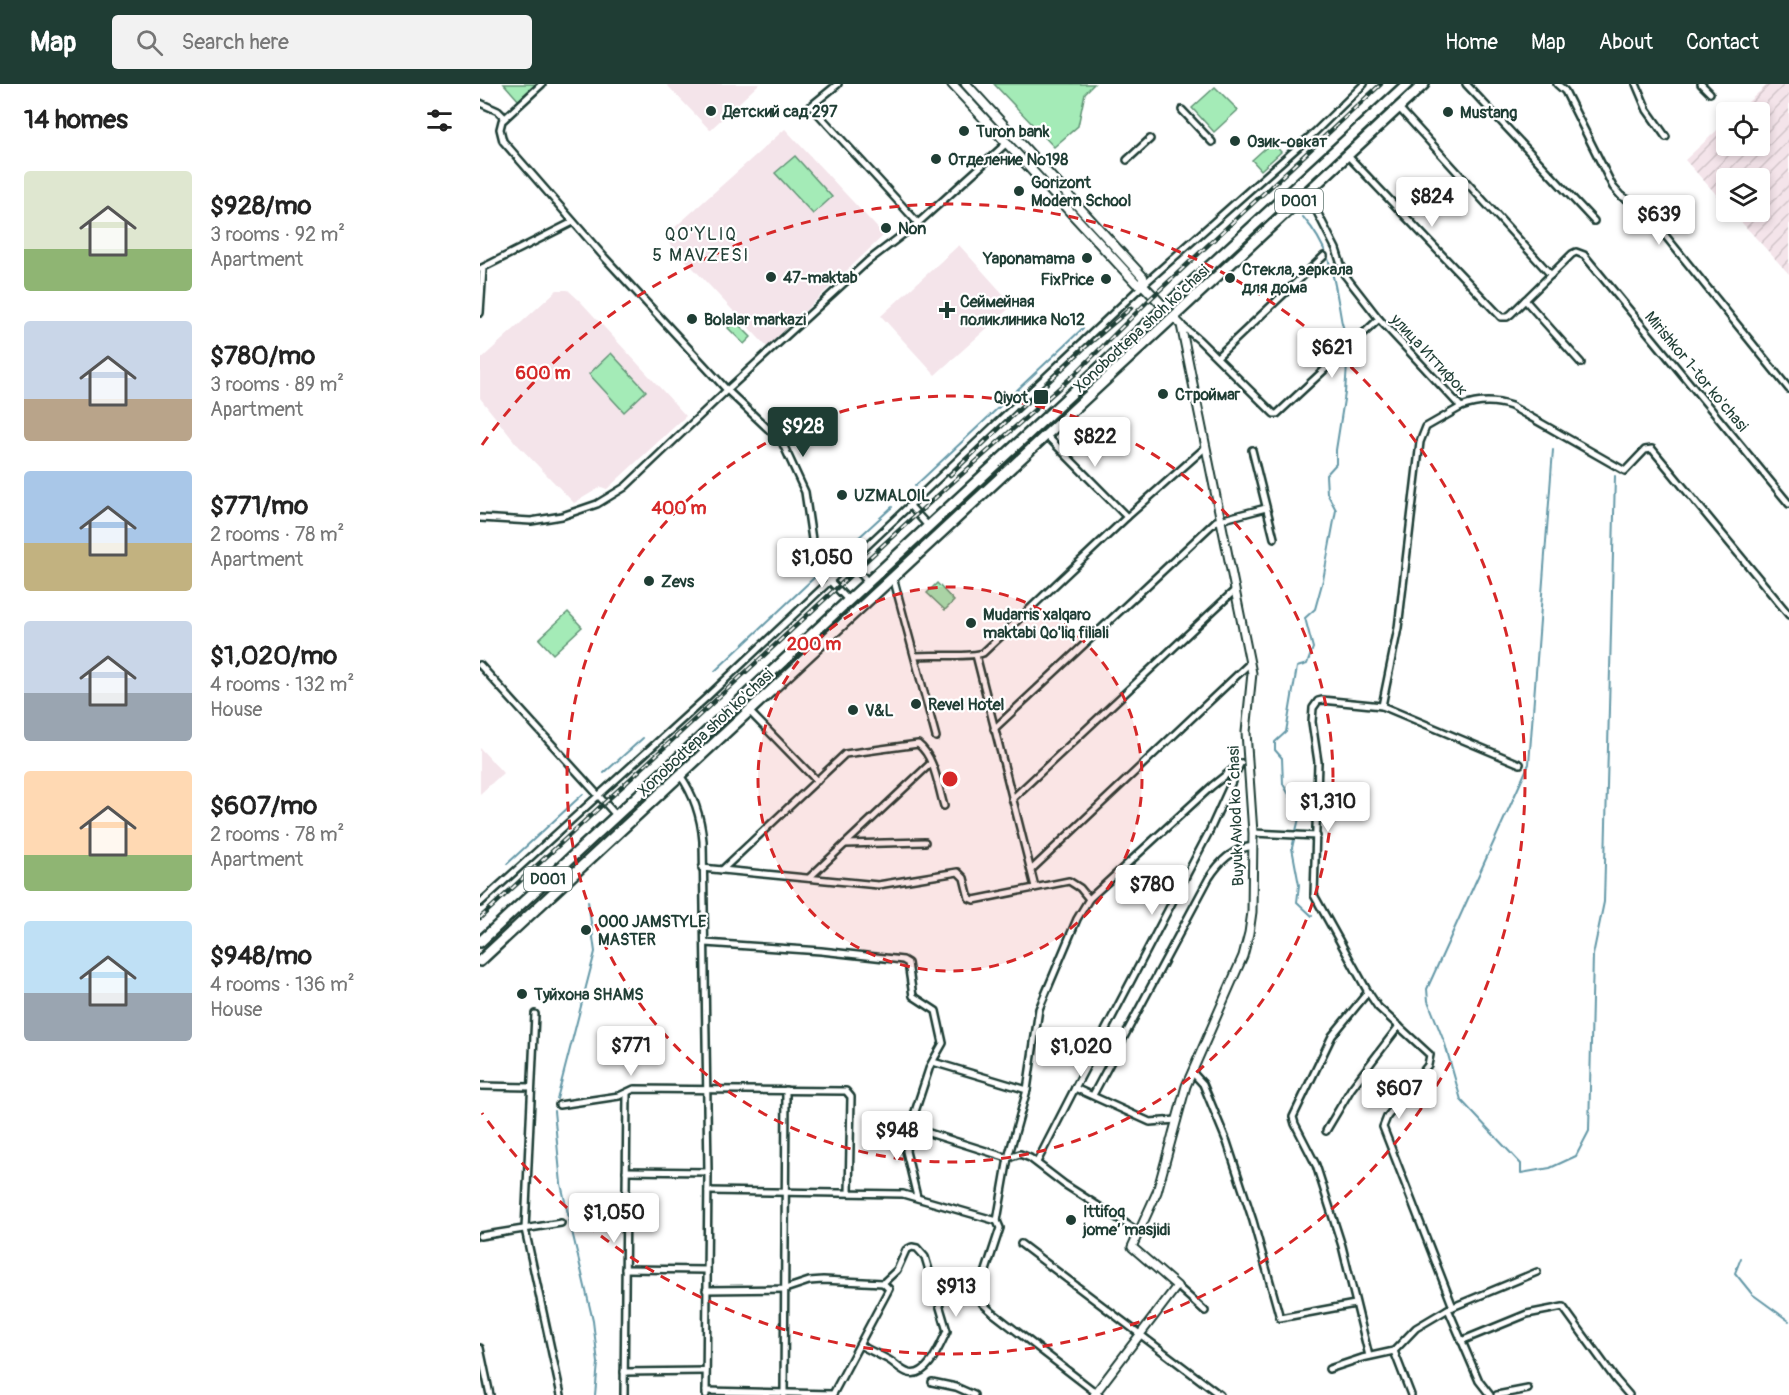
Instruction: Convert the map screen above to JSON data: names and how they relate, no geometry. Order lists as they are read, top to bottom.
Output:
{
  "streets": {
    "highway": ["D001", "Xonobodtepa shoh ko'chasi"],
    "street": ["улица Иттифок", "Mirishkor 1-tor ko'chasi", "Buyuk Avlod koʻchasi"]
  },
  "crossings": [
    ["Xonobodtepa shoh ko'chasi", "улица Иттифок"],
    ["Xonobodtepa shoh ko'chasi", "Buyuk Avlod koʻchasi"]
  ],
  "districts": ["QO'YLIQ 5 MAVZESI"],
  "places": {
    "other": [
      "Детский сад 297",
      "Mustang",
      "Turon bank",
      "Озик-овкат",
      "Отделение №198",
      "Gorizont Modern School",
      "Non",
      "Yaponamama",
      "47-maktab",
      "Стекла, зеркала для дома",
      "FixPrice",
      "Bolalar markazi",
      "Строймаг",
      "UZMALOIL",
      "Zevs",
      "Mudarris xalqaro maktabi Qo'liq filiali",
      "Revel Hotel",
      "V&L",
      "OOO JAMSTYLE MASTER",
      "Туйхона SHAMS",
      "Ittifoq jome’ masjidi"
    ],
    "health": ["Сеймейная поликлиника №12"],
    "transit": ["Qiyot"]
  },
  "page": {
    "header": "Map",
    "search": "Search here",
    "nav": [
      "Home",
      "Map",
      "About",
      "Contact"
    ],
    "heading": "14 homes",
    "list": [
      {
        "name": "$928/mo",
        "note": "3 rooms · 92 m² · Apartment"
      },
      {
        "name": "$780/mo",
        "note": "3 rooms · 89 m² · Apartment"
      },
      {
        "name": "$771/mo",
        "note": "2 rooms · 78 m² · Apartment"
      },
      {
        "name": "$1,020/mo",
        "note": "4 rooms · 132 m² · House"
      },
      {
        "name": "$607/mo",
        "note": "2 rooms · 78 m² · Apartment"
      },
      {
        "name": "$948/mo",
        "note": "4 rooms · 136 m² · House"
      }
    ],
    "price": [
      "$824",
      "$639",
      "$621",
      "$928",
      "$822",
      "$1,050",
      "$1,310",
      "$780",
      "$771",
      "$1,020",
      "$607",
      "$948",
      "$1,050",
      "$913"
    ]
  },
  "rings": ["600 m", "400 m", "200 m"]
}
